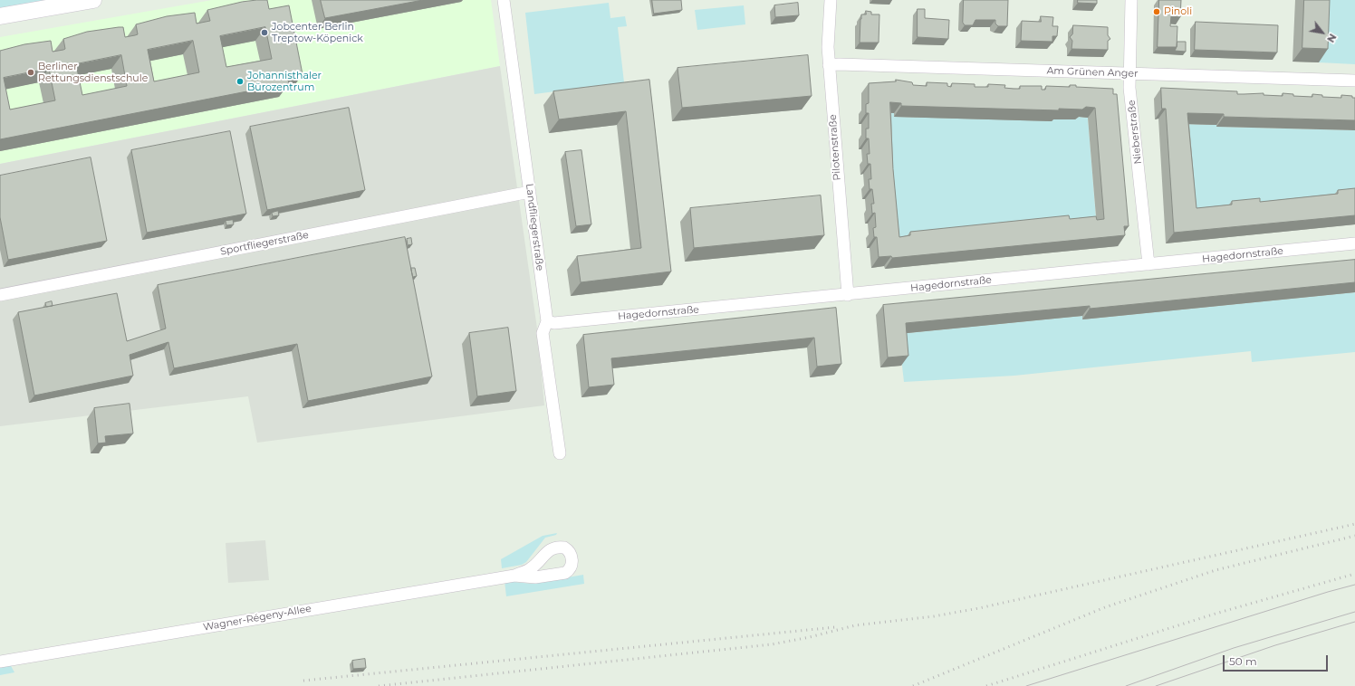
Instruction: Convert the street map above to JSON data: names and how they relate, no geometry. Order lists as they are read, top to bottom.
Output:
{
  "streets": {
    "street": [
      "Am Grünen Anger",
      "Nieberstraße",
      "Pilotenstraße",
      "Landfliegerstraße",
      "Sportfliegerstraße",
      "Hagedornstraße",
      "Wagner-Régeny-Allee"
    ]
  },
  "crossings": [
    ["Am Grünen Anger", "Nieberstraße"],
    ["Am Grünen Anger", "Pilotenstraße"],
    ["Nieberstraße", "Hagedornstraße"],
    ["Pilotenstraße", "Hagedornstraße"],
    ["Landfliegerstraße", "Sportfliegerstraße"],
    ["Landfliegerstraße", "Hagedornstraße"]
  ],
  "places": [
    "Pinoli",
    "Jobcenter Berlin Treptow-Köpenick",
    "Berliner Rettungsdienstschule",
    "Johannisthaler Bürozentrum"
  ],
  "scale_bar": "50 m",
  "north": "bottom right"
}
